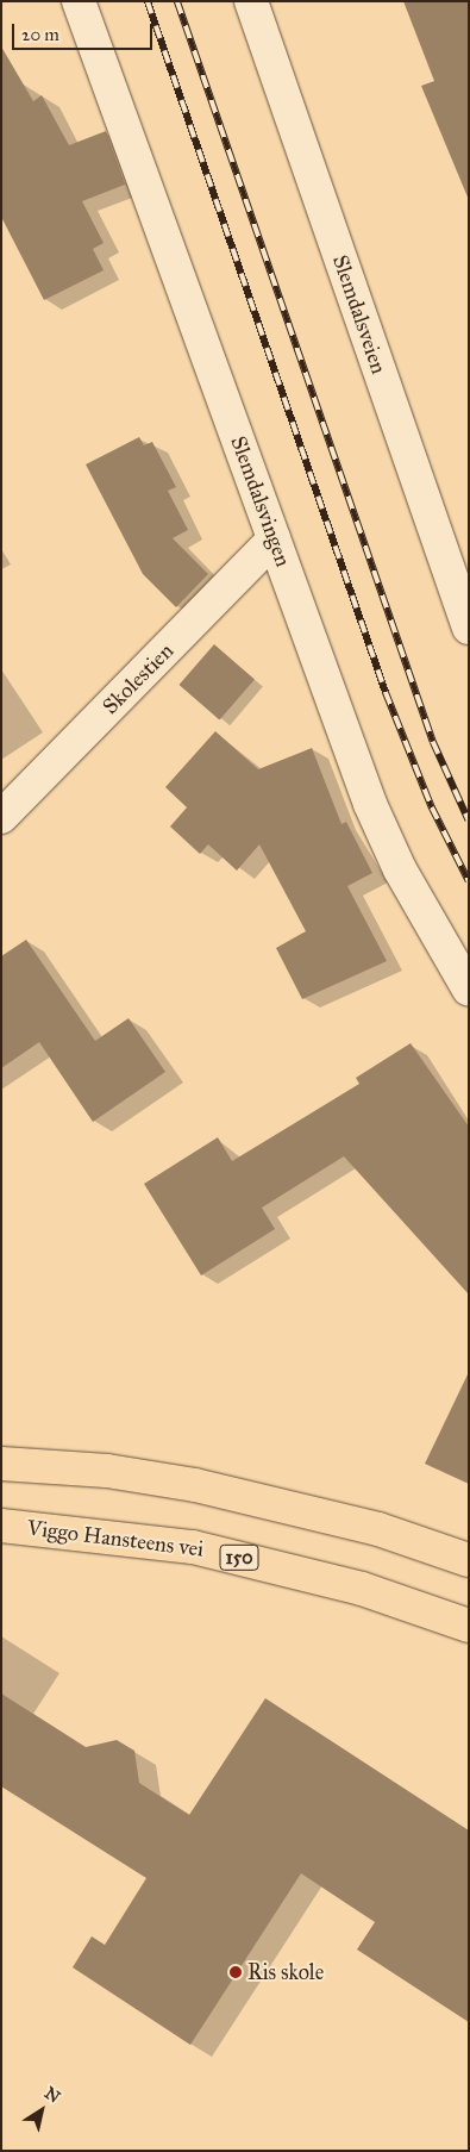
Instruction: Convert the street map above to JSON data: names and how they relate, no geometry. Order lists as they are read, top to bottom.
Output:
{
  "streets": {
    "highway": ["Viggo Hansteens vei", "150"],
    "street": ["Slemdalsveien", "Slemdalsvingen", "Skolestien"]
  },
  "crossings": [
    ["Slemdalsvingen", "Skolestien"]
  ],
  "places": ["Ris skole"],
  "scale_bar": "20 m",
  "north": "top right"
}
